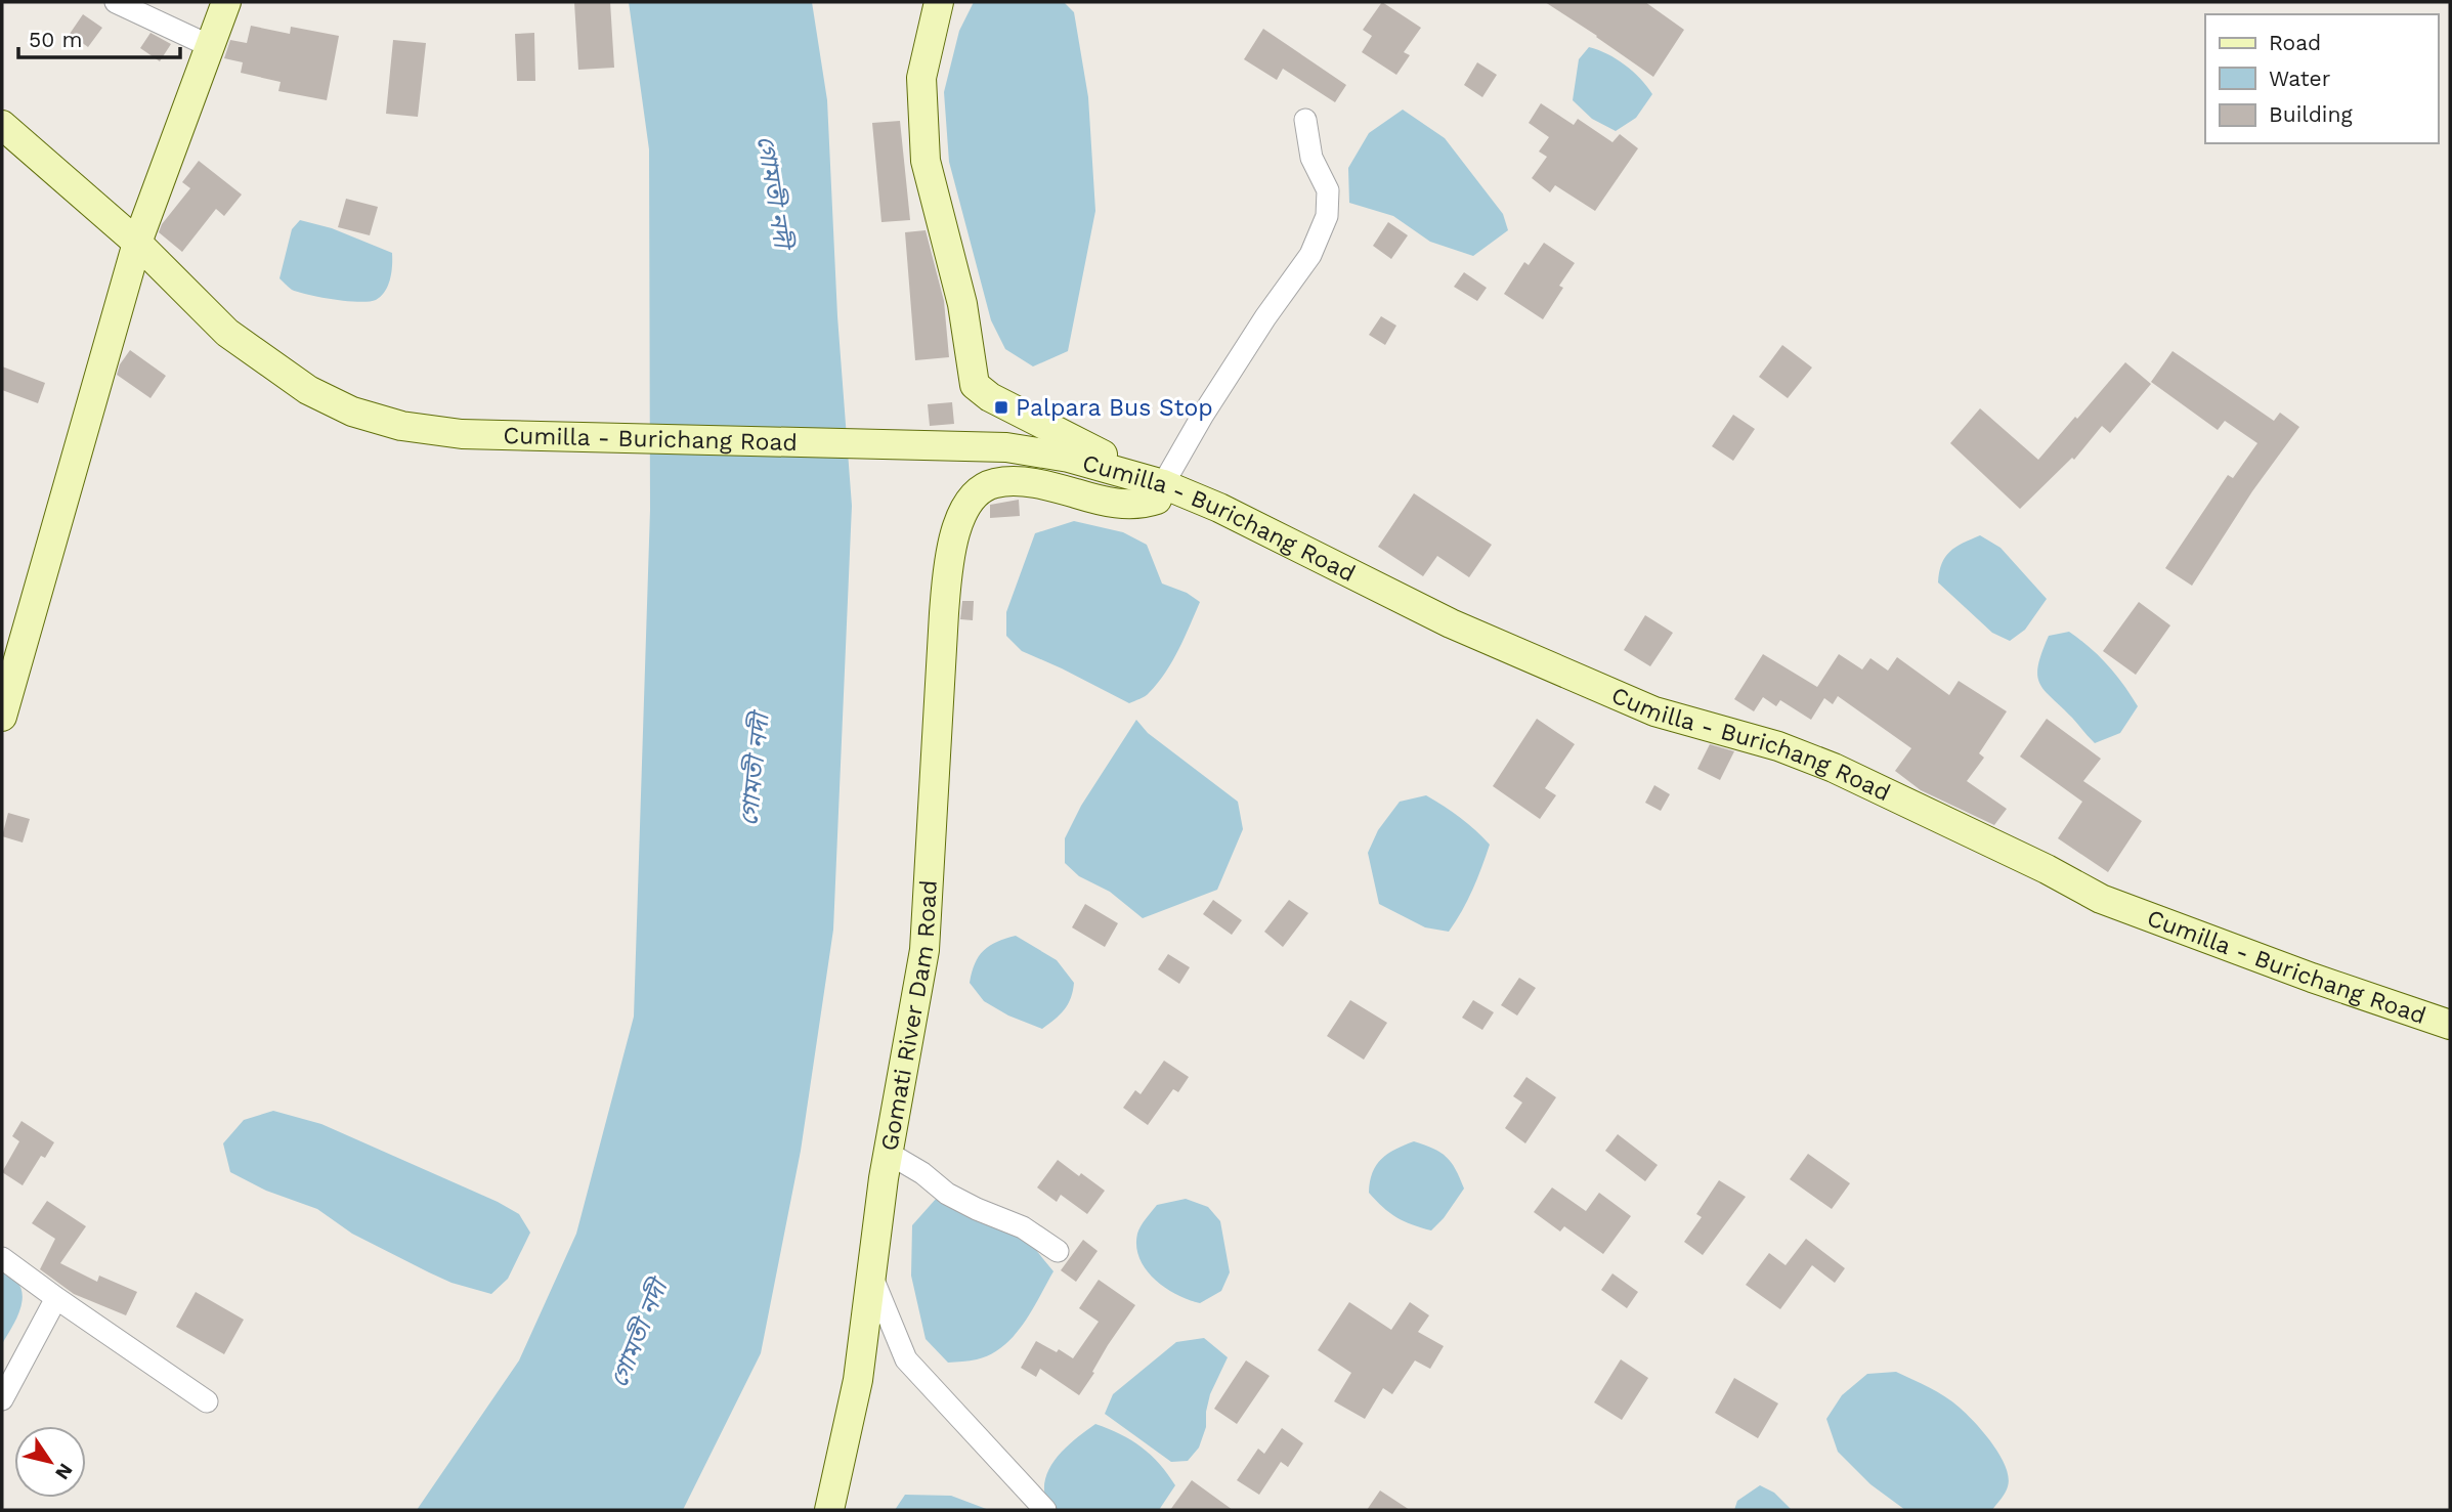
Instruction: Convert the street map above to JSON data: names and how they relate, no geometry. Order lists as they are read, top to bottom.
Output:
{
  "streets": {
    "main road": ["Cumilla - Burichang Road", "Gomati River Dam Road"]
  },
  "crossings": [
    ["Cumilla - Burichang Road", "Gomati River Dam Road"]
  ],
  "water": ["গোমতী নদী"],
  "places": {
    "transit": ["Palpara Bus Stop"]
  },
  "legend": ["Road", "Water", "Building"],
  "scale_bar": "50 m",
  "north": "bottom right"
}
